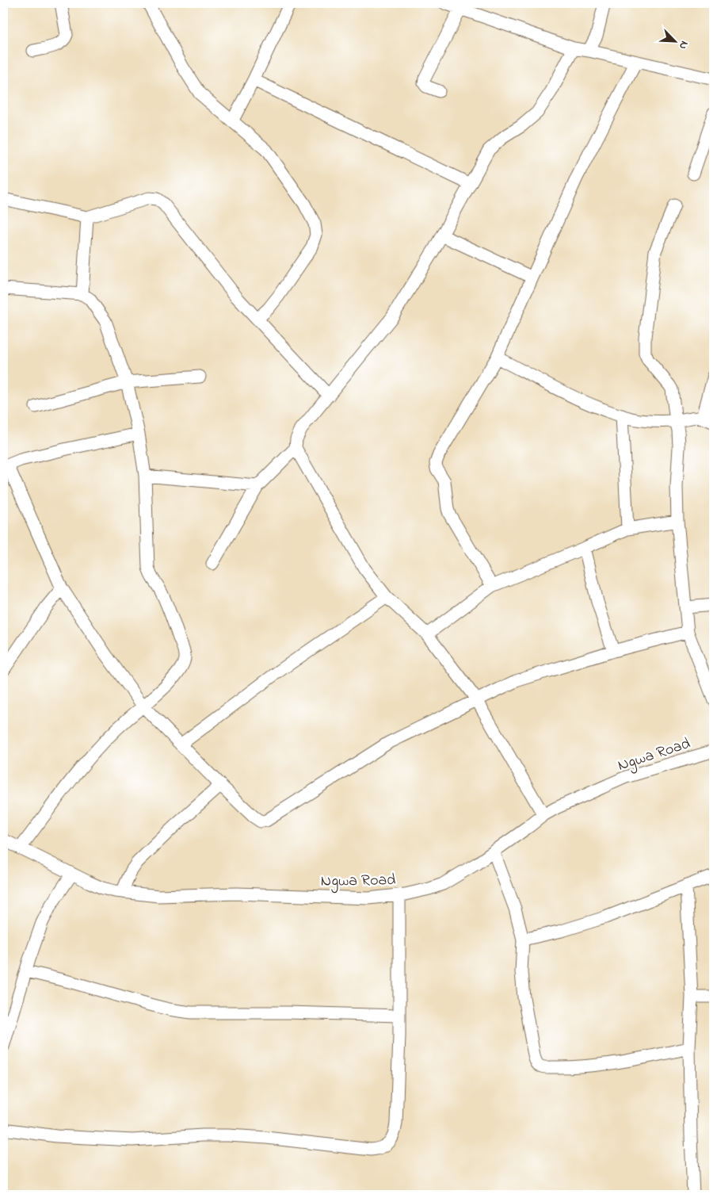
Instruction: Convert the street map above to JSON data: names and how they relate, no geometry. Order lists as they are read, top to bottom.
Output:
{
  "streets": {
    "street": ["Ngwa Road"]
  },
  "north": "bottom right"
}
